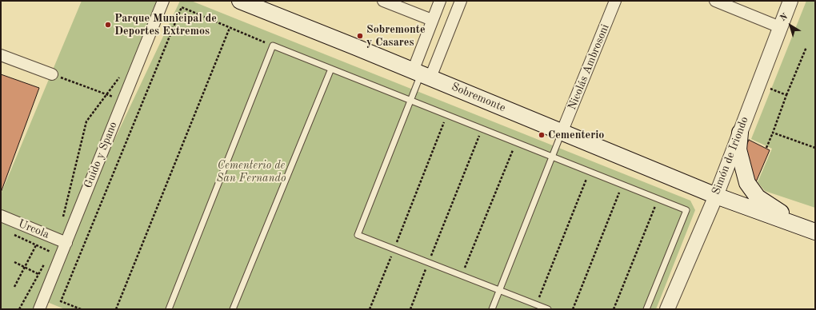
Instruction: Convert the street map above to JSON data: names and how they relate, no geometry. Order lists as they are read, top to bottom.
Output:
{
  "streets": {
    "main road": ["Sobremonte"],
    "street": [
      "Nicolás Ambrosoni",
      "Guido y Spano",
      "Simón de Iriondo",
      "Urcola"
    ]
  },
  "crossings": [
    ["Nicolás Ambrosoni", "Sobremonte"],
    ["Sobremonte", "Simón de Iriondo"],
    ["Guido y Spano", "Urcola"]
  ],
  "parks": ["Cementerio de San Fernando"],
  "places": ["Parque Municipal de Deportes Extremos", "Sobremonte y Casares", "Cementerio"],
  "north": "top left"
}
